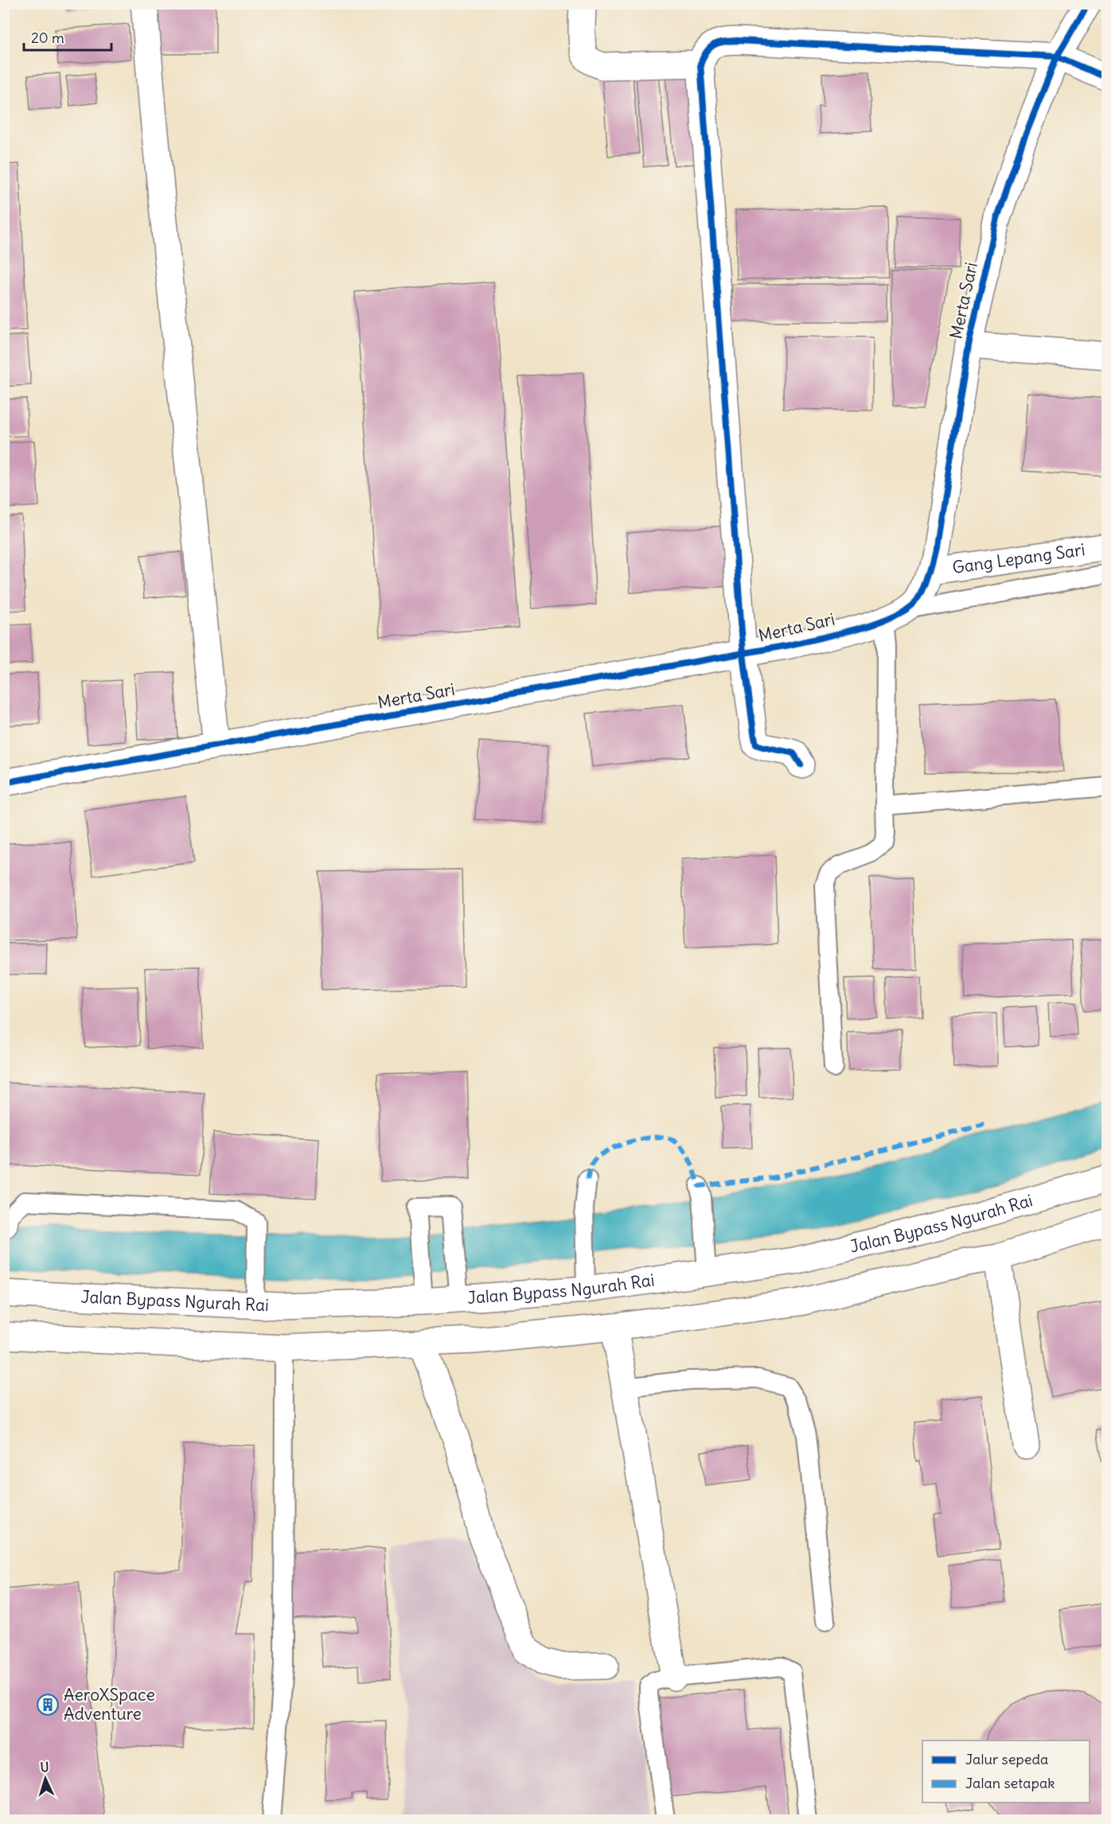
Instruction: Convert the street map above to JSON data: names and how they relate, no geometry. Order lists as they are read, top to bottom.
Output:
{
  "streets": {
    "main road": ["Merta Sari", "Gang Lepang Sari", "Jalan Bypass Ngurah Rai"]
  },
  "crossings": [
    ["Merta Sari", "Gang Lepang Sari"]
  ],
  "places": {
    "building": ["AeroXSpace Adventure"]
  },
  "legend": ["Jalur sepeda", "Jalan setapak"],
  "scale_bar": "20 m",
  "north": "top"
}
